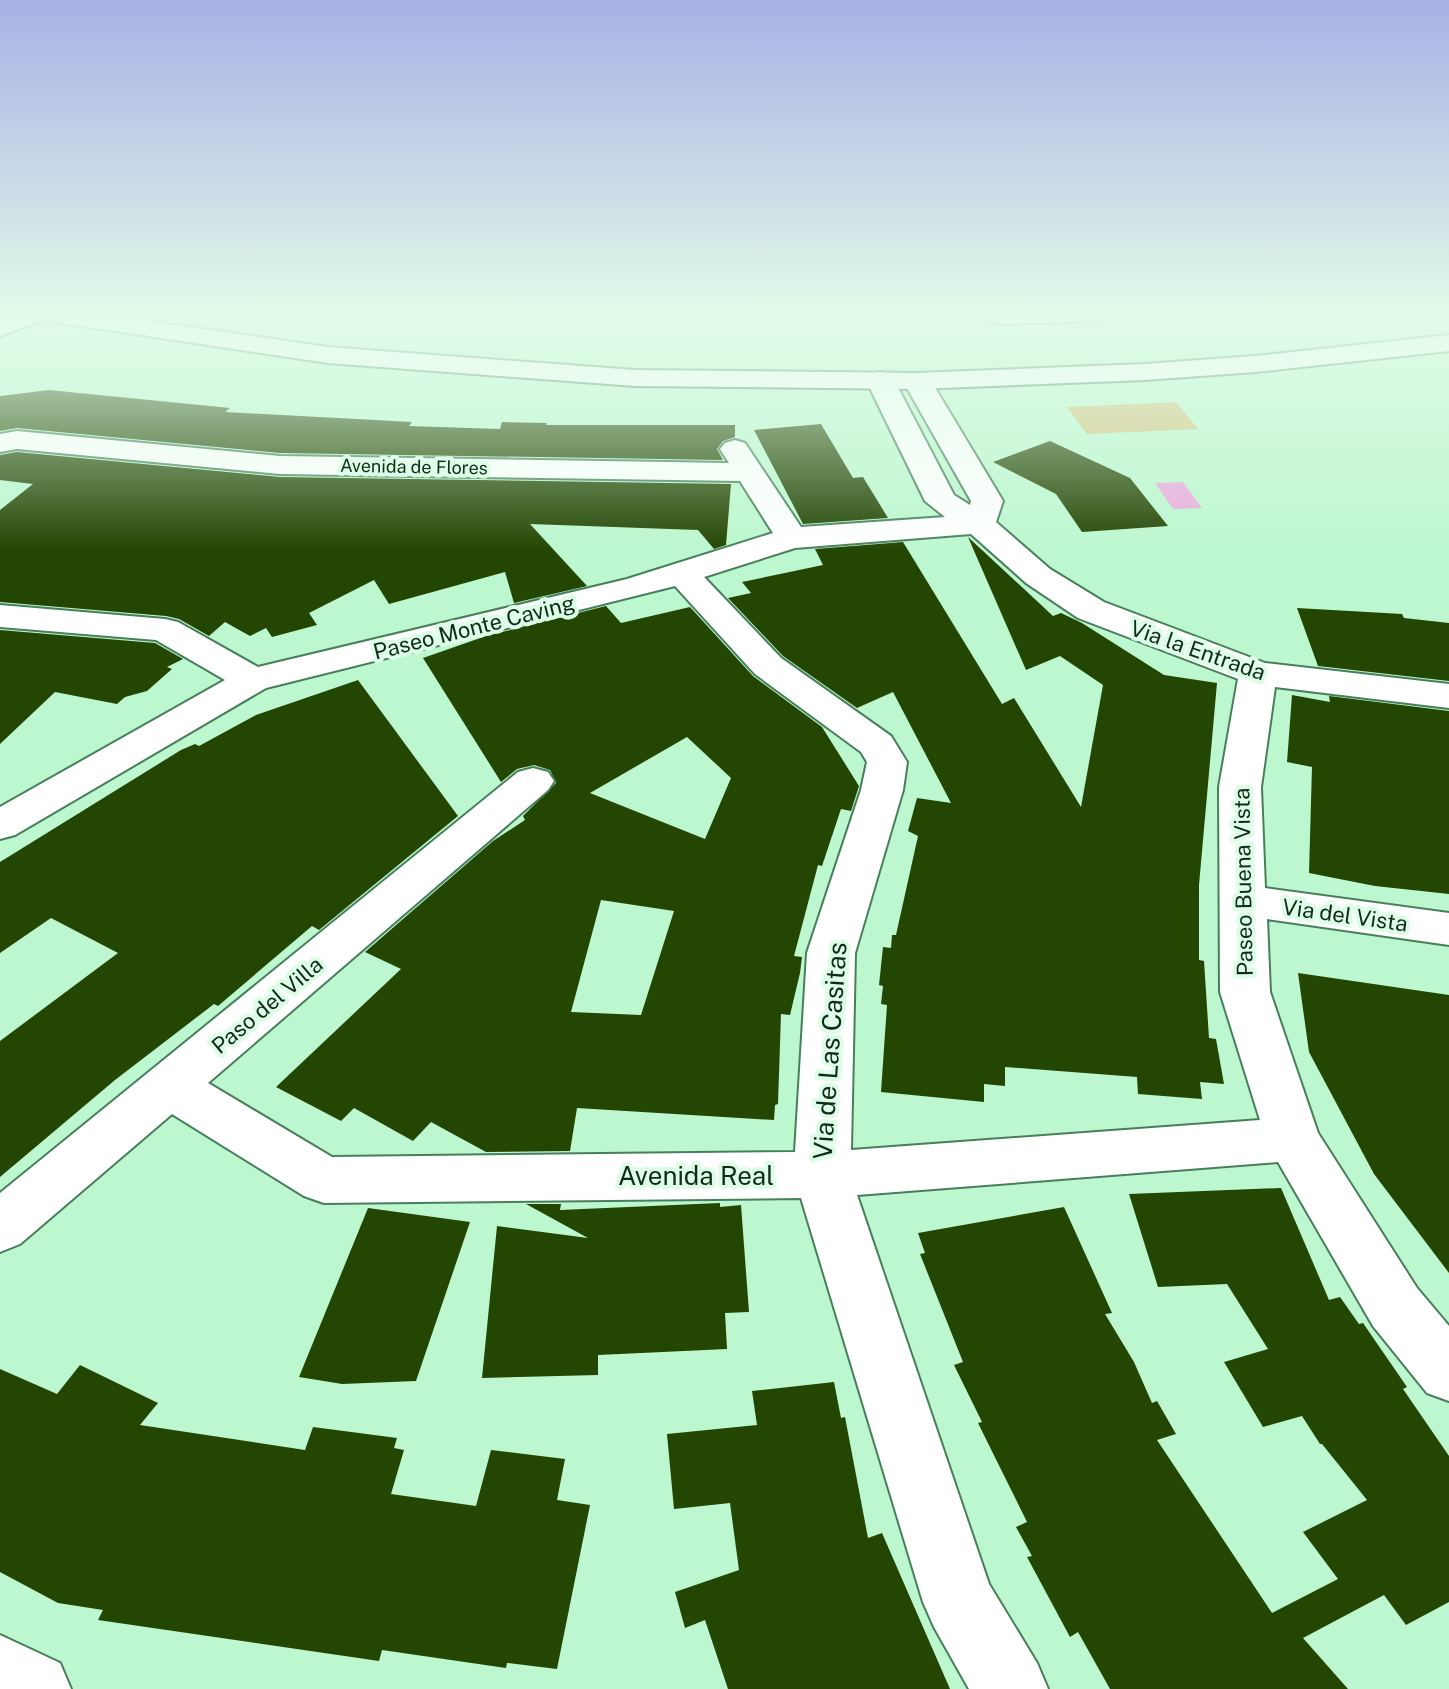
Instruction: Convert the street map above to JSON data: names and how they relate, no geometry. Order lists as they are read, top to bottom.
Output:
{
  "streets": {
    "main road": [
      "Avenida de Flores",
      "Paseo Monte Caving",
      "Via la Entrada",
      "Paseo Buena Vista",
      "Via del Vista",
      "Paso del Villa",
      "Via de Las Casitas",
      "Avenida Real"
    ]
  },
  "crossings": [
    ["Avenida de Flores", "Paseo Monte Caving"],
    ["Paseo Monte Caving", "Via la Entrada"],
    ["Paseo Monte Caving", "Via de Las Casitas"],
    ["Via la Entrada", "Paseo Buena Vista"],
    ["Paseo Buena Vista", "Via del Vista"],
    ["Paseo Buena Vista", "Avenida Real"],
    ["Paso del Villa", "Avenida Real"],
    ["Via de Las Casitas", "Avenida Real"]
  ]
}
